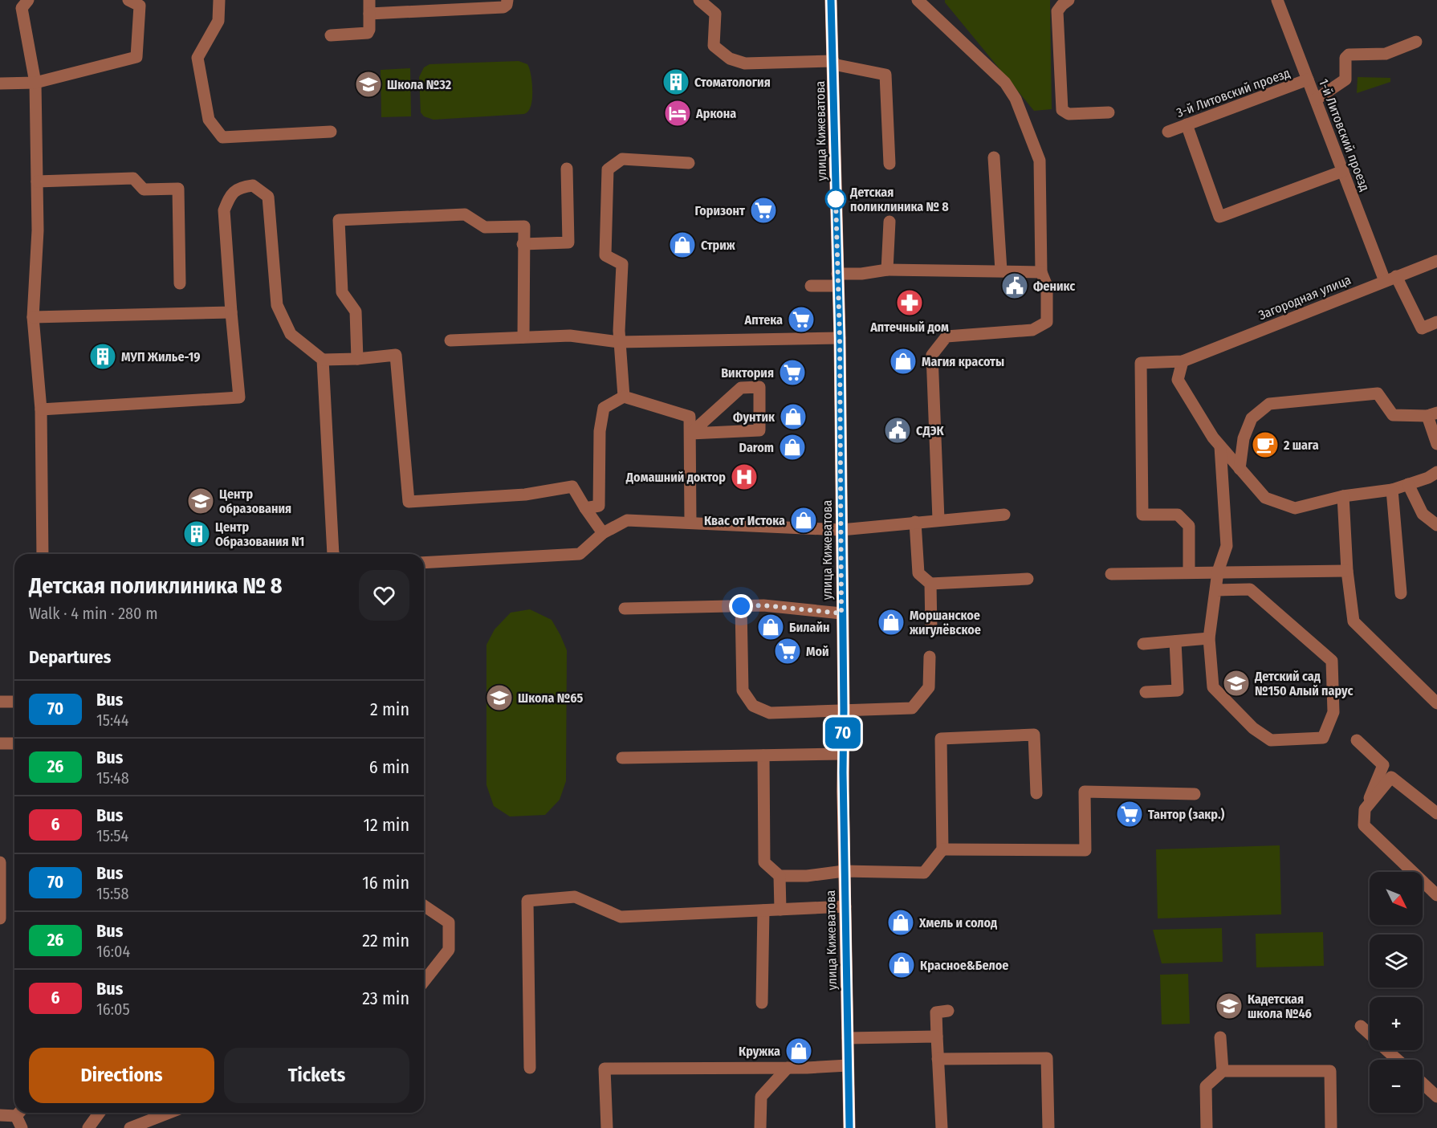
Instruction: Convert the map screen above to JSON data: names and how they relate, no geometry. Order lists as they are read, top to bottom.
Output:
{
  "streets": {
    "main road": ["улица Кижеватова"],
    "street": ["3-й Литовский проезд", "1-й Литовский проезд", "Загородная улица"]
  },
  "crossings": [
    ["3-й Литовский проезд", "1-й Литовский проезд"],
    ["1-й Литовский проезд", "Загородная улица"]
  ],
  "places": {
    "building": ["Стоматология", "МУП Жилье-19", "Центр Образования N1"],
    "school or university": [
      "Школа №32",
      "Центр образования",
      "Детский сад №150 Алый парус",
      "Школа №65",
      "Кадетская школа №46"
    ],
    "hotel": ["Аркона"],
    "other": ["Детская поликлиника № 8"],
    "supermarket": [
      "Горизонт",
      "Аптека",
      "Виктория",
      "Мой",
      "Тантор (закр.)"
    ],
    "shop": [
      "Стриж",
      "Магия красоты",
      "Фунтик",
      "Darom",
      "Квас от Истока",
      "Моршанское жигулёвское",
      "Билайн",
      "Хмель и солод",
      "Красное&Белое",
      "Кружка"
    ],
    "public building": ["Феникс", "СДЭК"],
    "pharmacy": ["Аптечный дом"],
    "cafe": ["2 шага"],
    "hospital": ["Домашний доктор"]
  },
  "lines": ["bus line 70"],
  "north": "bottom right",
  "page": {
    "on_map": "70",
    "heading": [
      ["Детская поликлиника № 8", "Walk · 4 min · 280 m"],
      "Departures"
    ],
    "list": [
      {
        "mark": "70",
        "name": "Bus",
        "note": "15:44",
        "value": "2 min"
      },
      {
        "mark": "26",
        "name": "Bus",
        "note": "15:48",
        "value": "6 min"
      },
      {
        "mark": "6",
        "name": "Bus",
        "note": "15:54",
        "value": "12 min"
      },
      {
        "mark": "70",
        "name": "Bus",
        "note": "15:58",
        "value": "16 min"
      },
      {
        "mark": "26",
        "name": "Bus",
        "note": "16:04",
        "value": "22 min"
      },
      {
        "mark": "6",
        "name": "Bus",
        "note": "16:05",
        "value": "23 min"
      }
    ],
    "map_buttons": ["+", "−"],
    "buttons": ["Directions", "Tickets"]
  }
}
